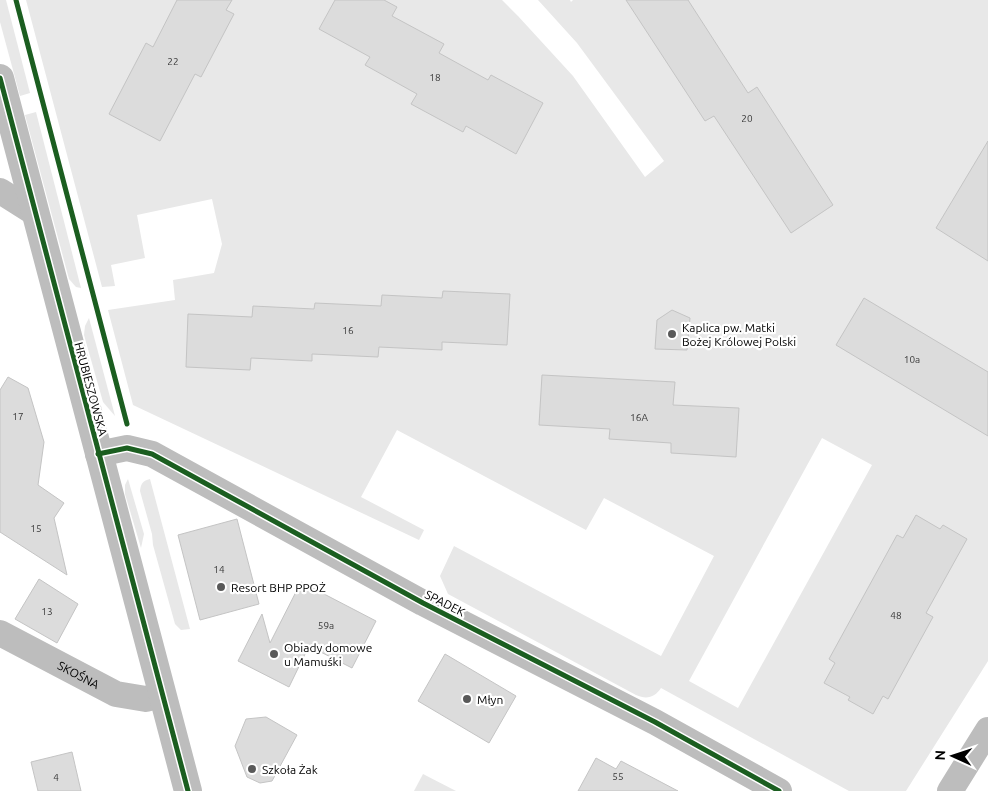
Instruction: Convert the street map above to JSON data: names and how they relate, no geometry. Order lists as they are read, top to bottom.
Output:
{
  "streets": {
    "street": ["HRUBIESZOWSKA", "SPADEK", "SKOŚNA"]
  },
  "crossings": [
    ["HRUBIESZOWSKA", "SPADEK"],
    ["HRUBIESZOWSKA", "SKOŚNA"]
  ],
  "places": [
    "Kaplica pw. Matki Bożej Królowej Polski",
    "Resort BHP PPOŻ",
    "Obiady domowe u Mamuśki",
    "Młyn",
    "Szkoła Żak"
  ],
  "house_numbers": [
    "22",
    "18",
    "20",
    "16",
    "10a",
    "17",
    "16A",
    "15",
    "14",
    "13",
    "48",
    "59a",
    "55",
    "4"
  ],
  "north": "left"
}
